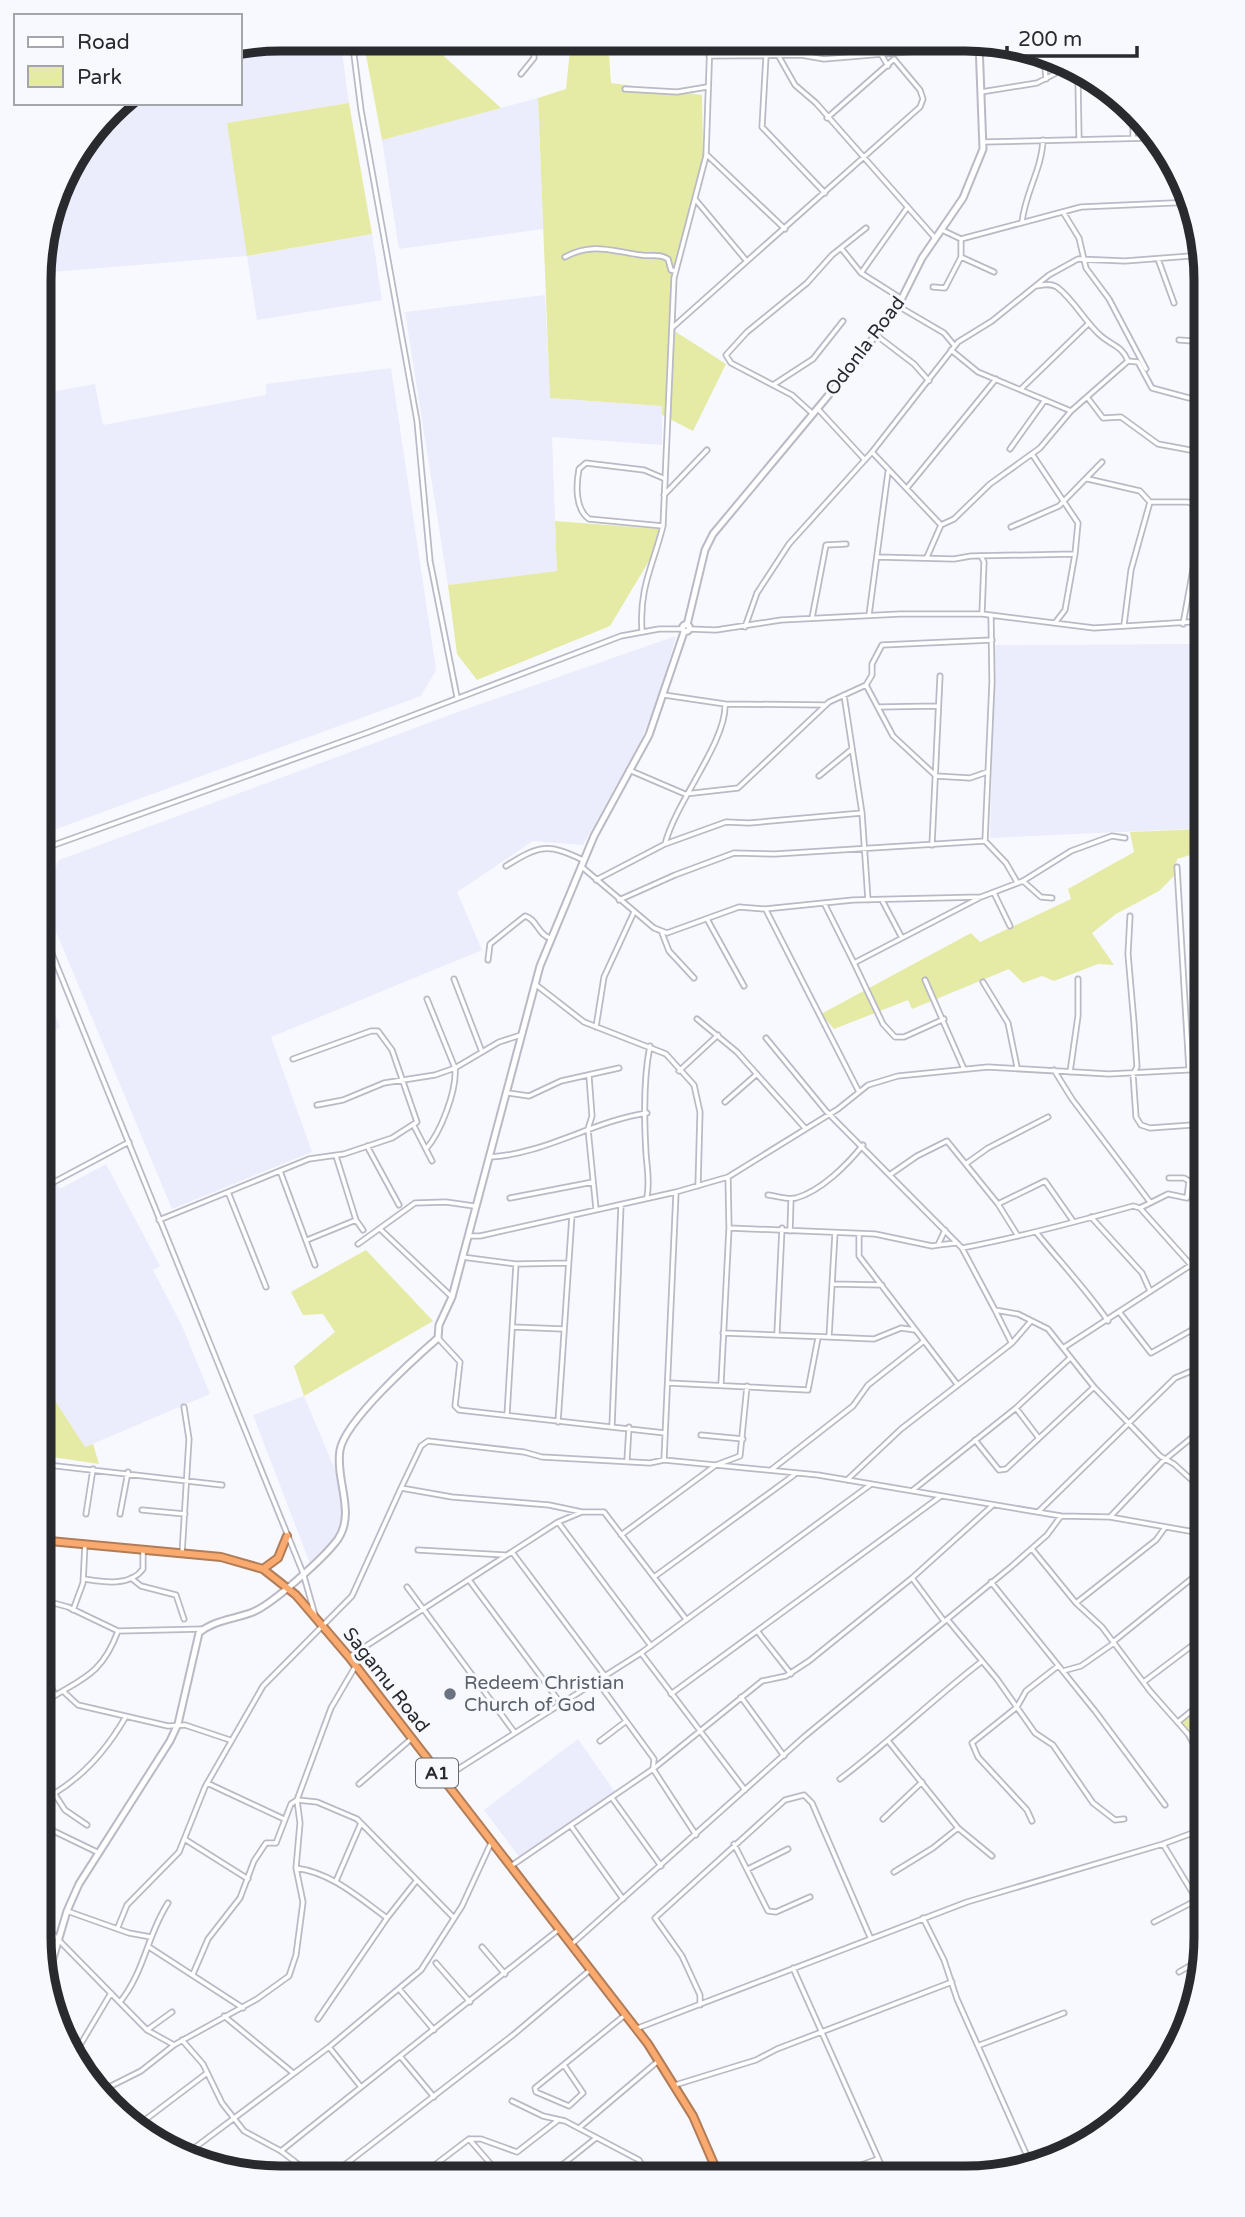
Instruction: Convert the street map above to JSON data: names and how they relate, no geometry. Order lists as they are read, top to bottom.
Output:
{
  "streets": {
    "highway": ["Sagamu Road", "A1"],
    "street": ["Odonla Road"]
  },
  "places": ["Redeem Christian Church of God"],
  "legend": ["Road", "Park"],
  "scale_bar": "200 m"
}
